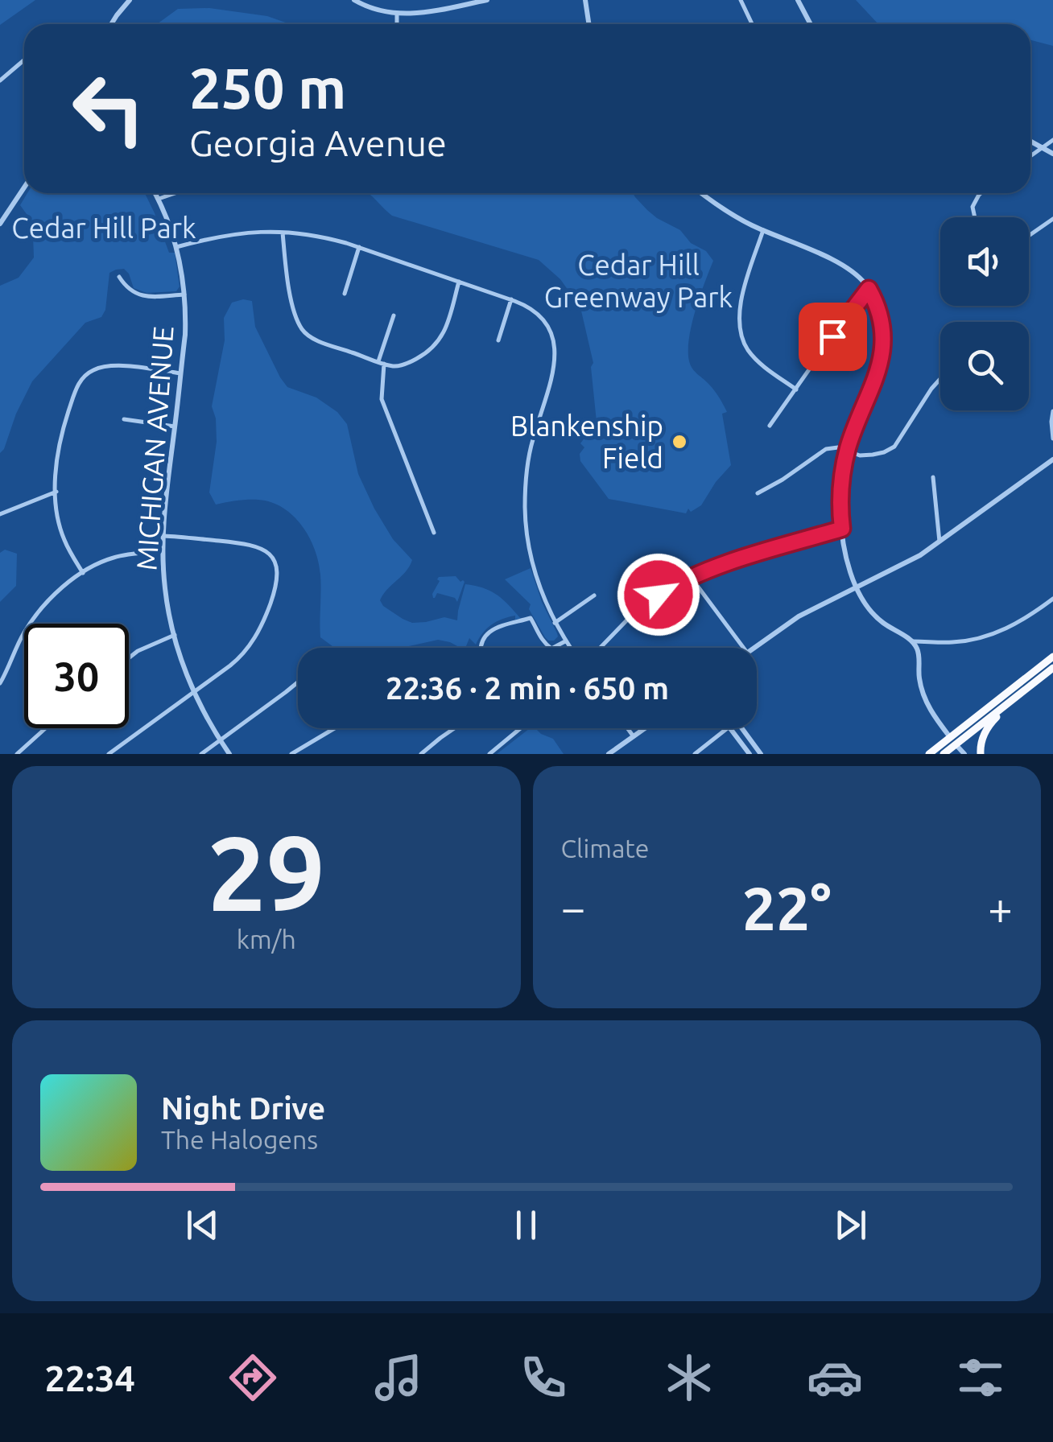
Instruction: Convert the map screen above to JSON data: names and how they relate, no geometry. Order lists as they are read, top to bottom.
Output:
{
  "streets": {
    "street": ["MICHIGAN AVENUE"]
  },
  "parks": ["Cedar Hill Park", "Cedar Hill Greenway Park"],
  "places": ["Blankenship Field"],
  "page": {
    "turn": ["250 m", "Georgia Avenue"],
    "limit": "30",
    "trip": "22:36 · 2 min · 650 m",
    "tile": [
      ["29", "km/h"],
      "Climate"
    ],
    "heat": ["−", "22°", "+"],
    "song": ["Night Drive", "The Halogens"],
    "tabs": "22:34"
  }
}
